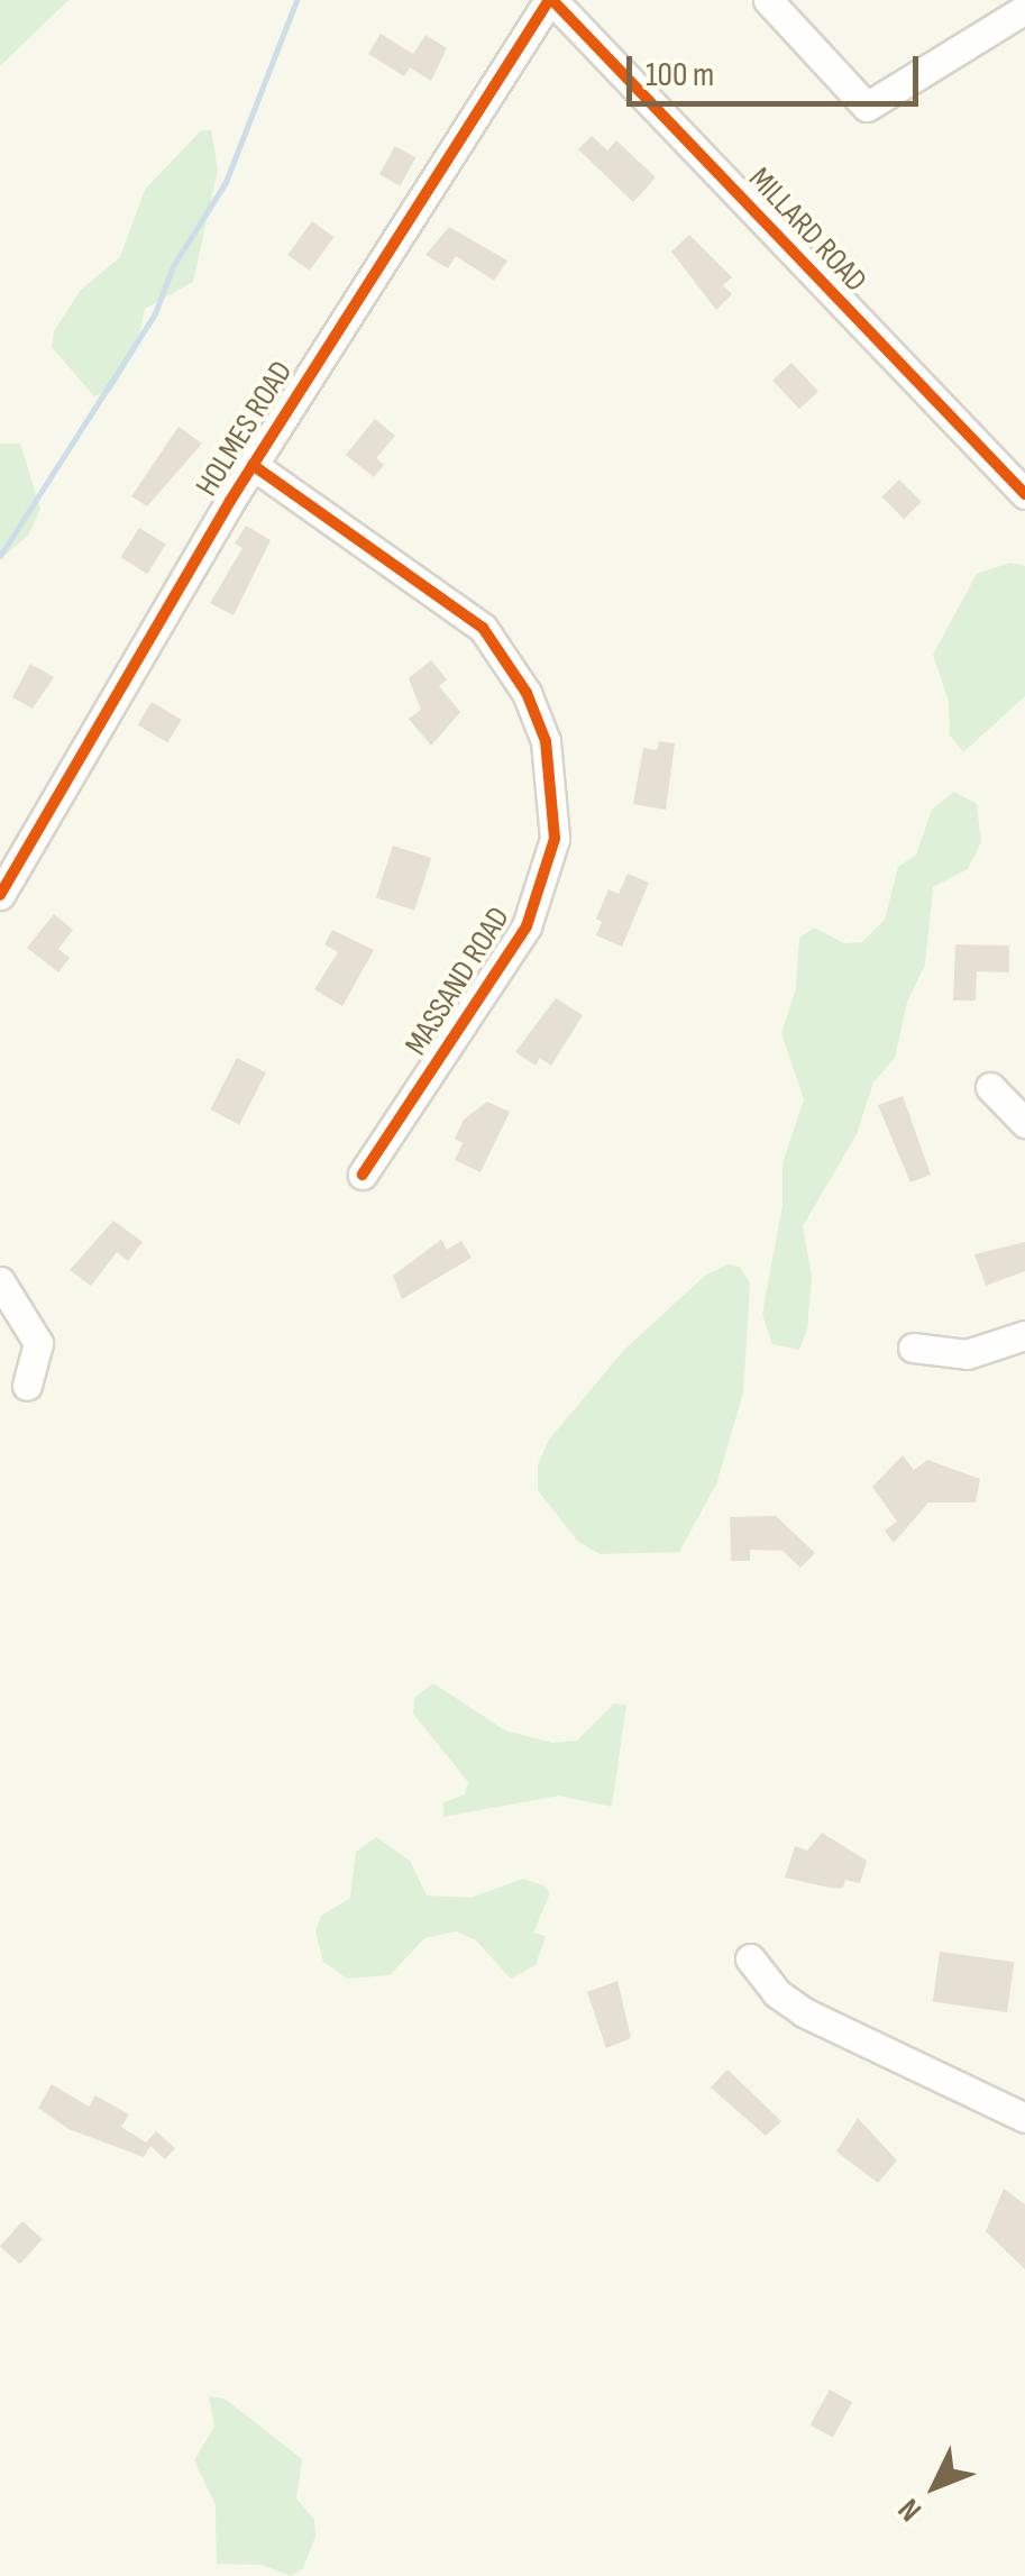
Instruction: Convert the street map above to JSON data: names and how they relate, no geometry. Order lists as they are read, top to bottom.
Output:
{
  "streets": {
    "street": ["MILLARD ROAD", "HOLMES ROAD", "MASSAND ROAD"]
  },
  "crossings": [
    ["MILLARD ROAD", "HOLMES ROAD"],
    ["HOLMES ROAD", "MASSAND ROAD"]
  ],
  "scale_bar": "100 m",
  "north": "bottom left"
}
